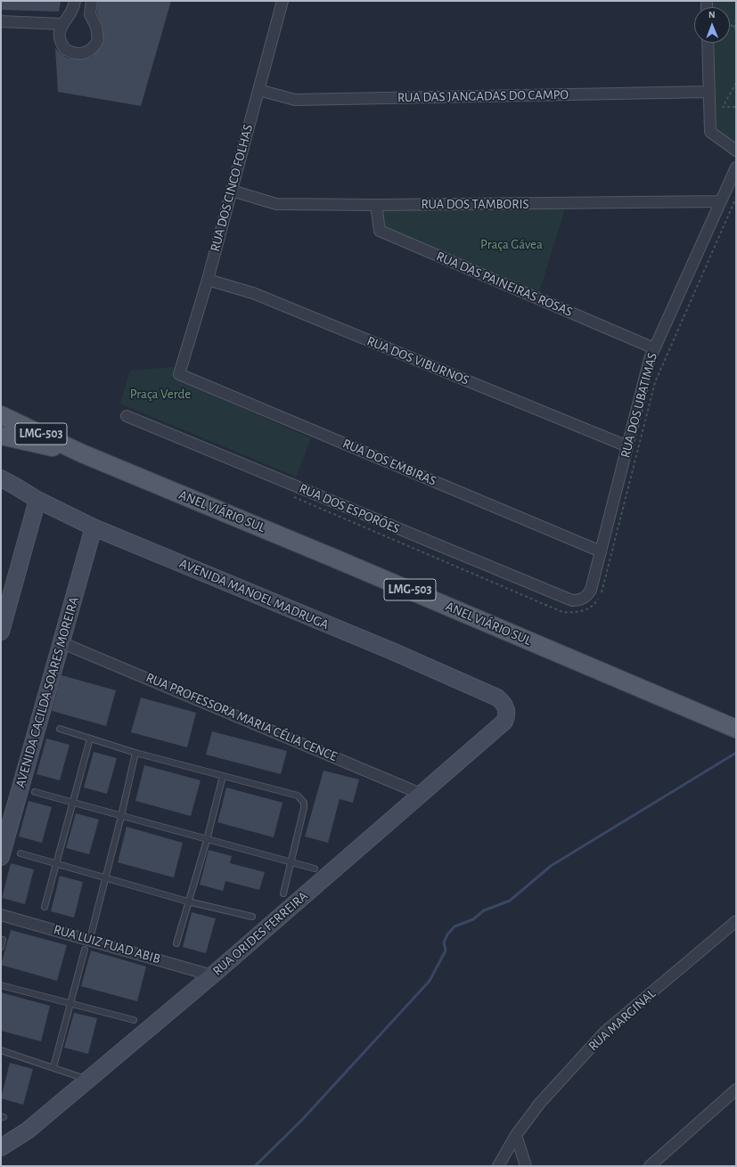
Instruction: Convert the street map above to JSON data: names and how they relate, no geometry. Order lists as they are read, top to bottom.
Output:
{
  "streets": {
    "main road": ["LMG-503", "ANEL VIÁRIO SUL"],
    "street": [
      "RUA DAS JANGADAS DO CAMPO",
      "RUA DOS CINCO FOLHAS",
      "RUA DOS TAMBORIS",
      "RUA DAS PAINEIRAS ROSAS",
      "RUA DOS VIBURNOS",
      "RUA DOS UBATIMAS",
      "RUA DOS EMBIRAS",
      "RUA DOS ESPORÕES",
      "AVENIDA MANOEL MADRUGA",
      "AVENIDA CACILDA SOARES MOREIRA",
      "RUA PROFESSORA MARIA CÉLIA CENCE",
      "RUA ORIDES FERREIRA",
      "RUA LUIZ FUAD ABIB",
      "RUA MARGINAL"
    ]
  },
  "crossings": [
    ["RUA DAS JANGADAS DO CAMPO", "RUA DOS CINCO FOLHAS"],
    ["RUA DOS CINCO FOLHAS", "RUA DOS TAMBORIS"],
    ["RUA DOS CINCO FOLHAS", "RUA DOS VIBURNOS"],
    ["RUA DOS CINCO FOLHAS", "RUA DOS EMBIRAS"],
    ["RUA DOS TAMBORIS", "RUA DAS PAINEIRAS ROSAS"],
    ["RUA DOS TAMBORIS", "RUA DOS UBATIMAS"],
    ["RUA DAS PAINEIRAS ROSAS", "RUA DOS UBATIMAS"],
    ["RUA DOS VIBURNOS", "RUA DOS UBATIMAS"],
    ["RUA DOS UBATIMAS", "RUA DOS EMBIRAS"],
    ["RUA DOS UBATIMAS", "RUA DOS ESPORÕES"],
    ["AVENIDA MANOEL MADRUGA", "AVENIDA CACILDA SOARES MOREIRA"],
    ["AVENIDA MANOEL MADRUGA", "RUA ORIDES FERREIRA"],
    ["AVENIDA CACILDA SOARES MOREIRA", "RUA PROFESSORA MARIA CÉLIA CENCE"],
    ["RUA PROFESSORA MARIA CÉLIA CENCE", "RUA ORIDES FERREIRA"],
    ["RUA ORIDES FERREIRA", "RUA LUIZ FUAD ABIB"]
  ],
  "parks": ["Praça Gávea", "Praça Verde"],
  "north": "top"
}
